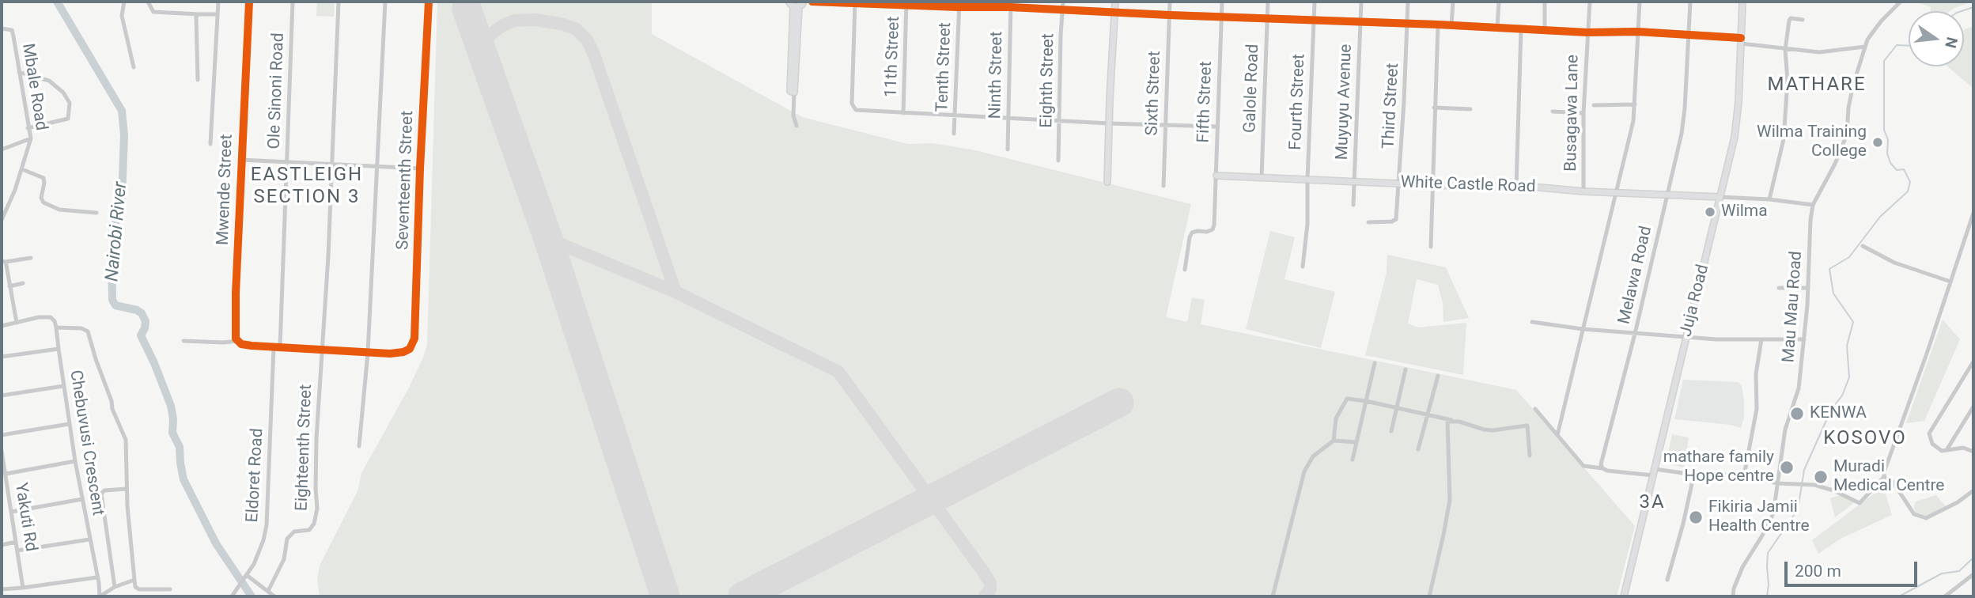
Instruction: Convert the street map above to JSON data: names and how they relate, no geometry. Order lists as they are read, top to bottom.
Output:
{
  "streets": {
    "street": [
      "11th Street",
      "Tenth Street",
      "Ninth Street",
      "Eighth Street",
      "Mbale Road",
      "Galole Road",
      "Ole Sinoni Road",
      "Sixth Street",
      "Fifth Street",
      "Fourth Street",
      "Muyuyu Avenue",
      "Third Street",
      "Busagawa Lane",
      "Seventeenth Street",
      "White Castle Road",
      "Mwende Street",
      "Melawa Road",
      "Juja Road",
      "Mau Mau Road",
      "Chebuvusi Crescent",
      "Eighteenth Street",
      "Eldoret Road",
      "Yakuti Rd"
    ]
  },
  "crossings": [
    ["Galole Road", "White Castle Road"],
    ["Fifth Street", "White Castle Road"],
    ["Fourth Street", "White Castle Road"],
    ["Muyuyu Avenue", "White Castle Road"],
    ["Third Street", "White Castle Road"],
    ["Busagawa Lane", "White Castle Road"],
    ["White Castle Road", "Melawa Road"],
    ["White Castle Road", "Juja Road"]
  ],
  "districts": [
    "MATHARE",
    "EASTLEIGH SECTION 3",
    "KOSOVO",
    "3A"
  ],
  "water": ["Nairobi River"],
  "places": [
    "Wilma Training College",
    "Wilma",
    "KENWA",
    "mathare family Hope centre",
    "Muradi Medical Centre",
    "Fikiria Jamii Health Centre"
  ],
  "scale_bar": "200 m",
  "north": "right"
}
